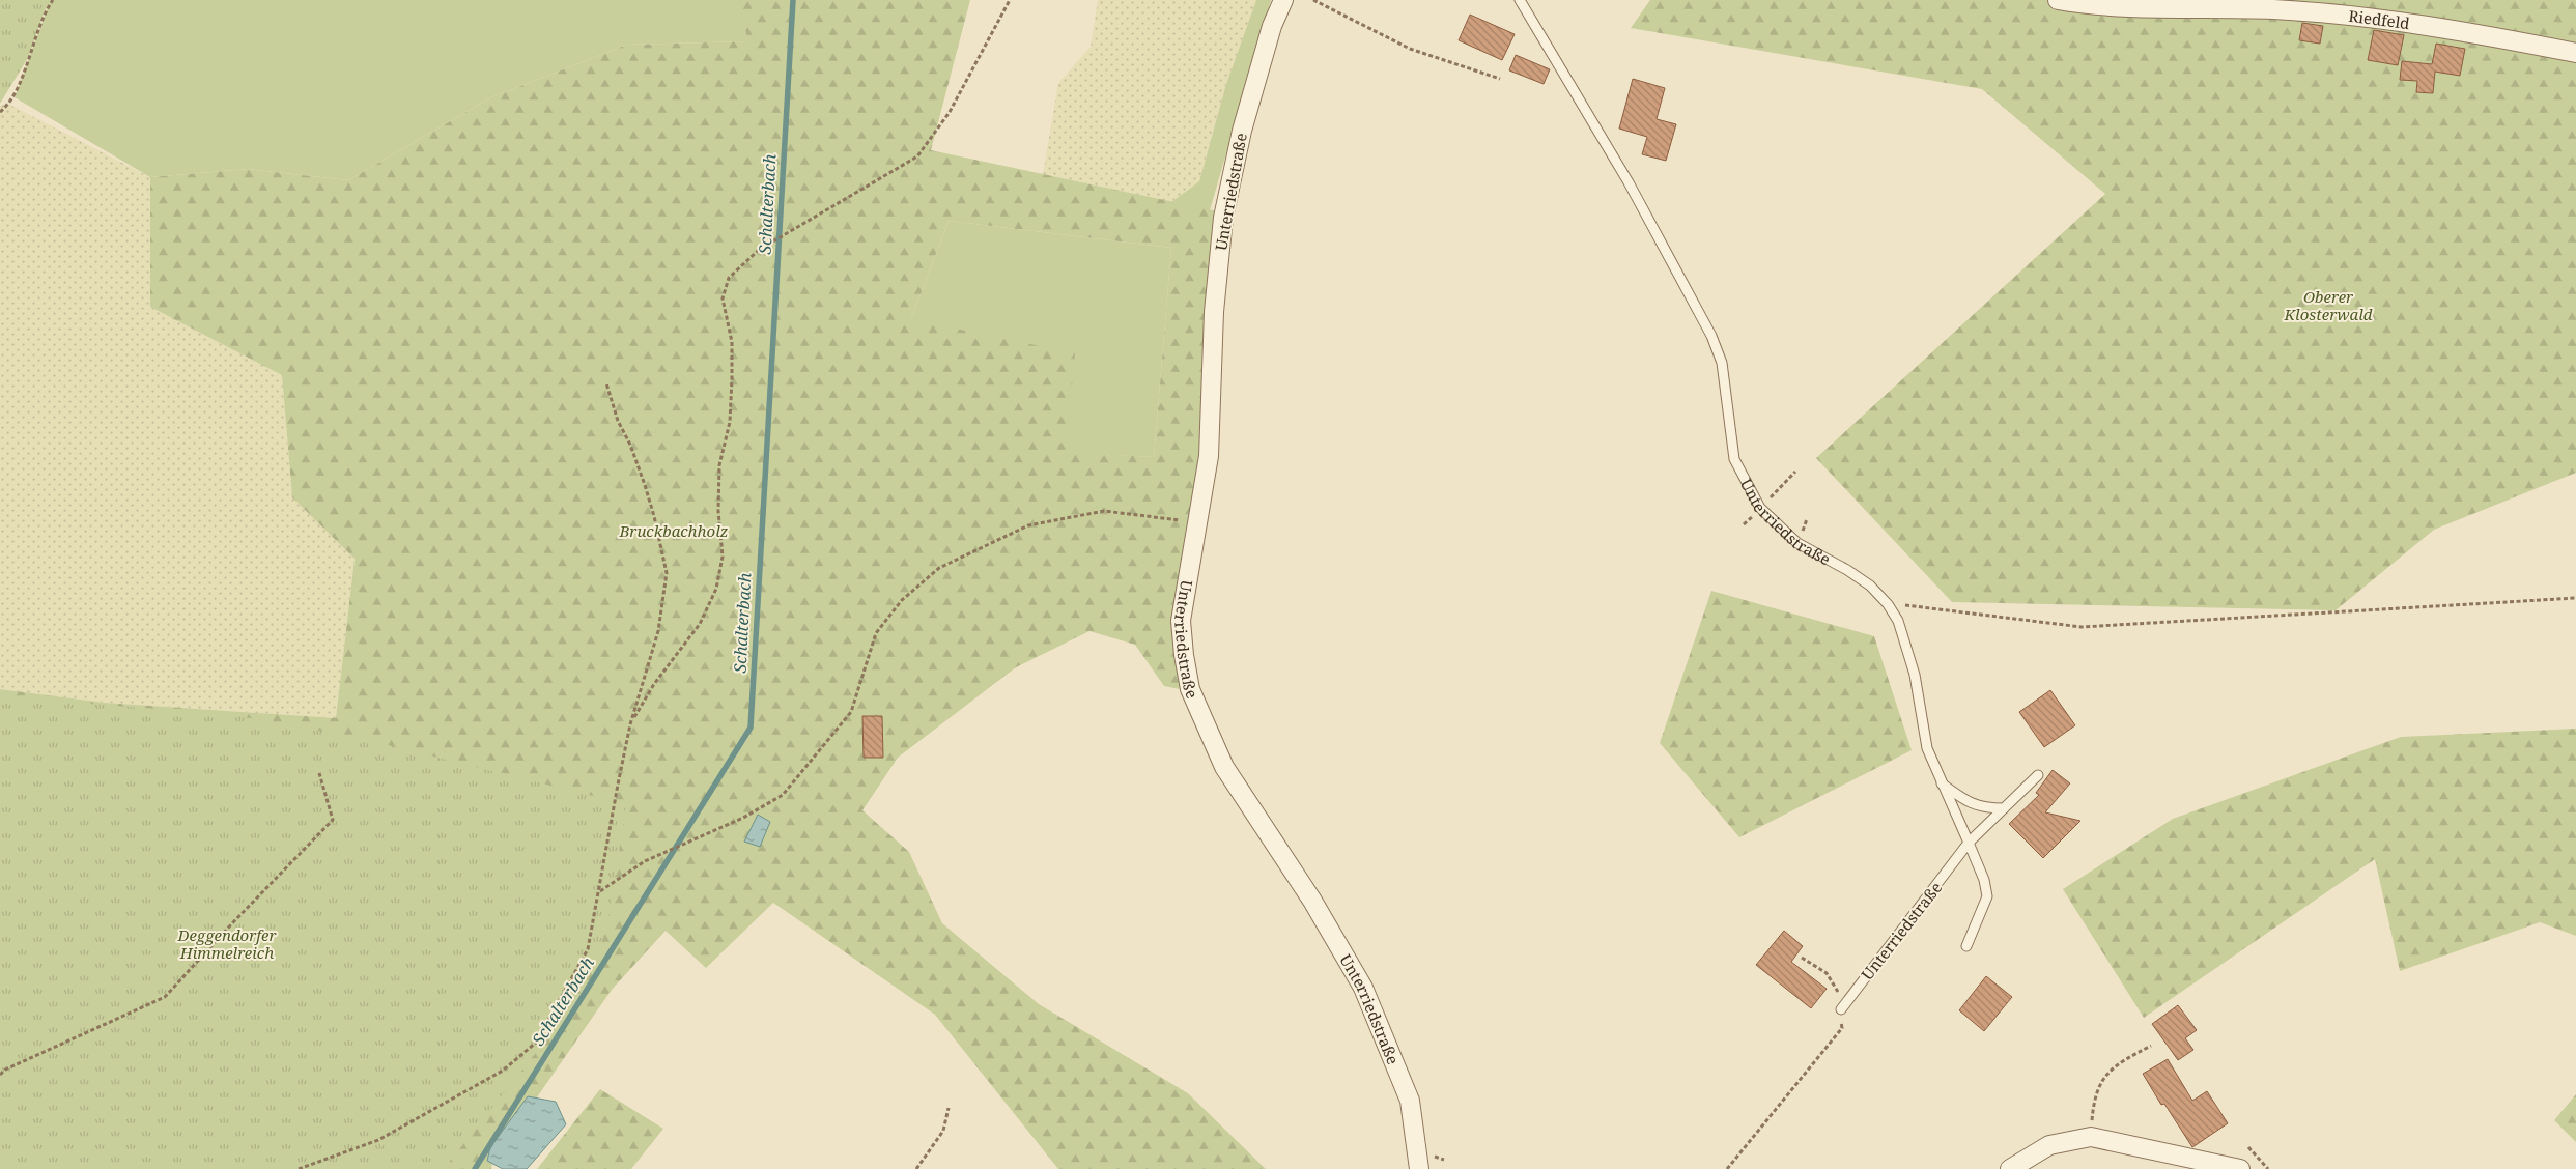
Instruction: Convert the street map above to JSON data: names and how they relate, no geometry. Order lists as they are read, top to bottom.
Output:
{
  "streets": {
    "street": ["Riedfeld", "Unterriedstraße"]
  },
  "water": ["Schalterbach"],
  "parks": ["Oberer Klosterwald", "Bruckbachholz", "Deggendorfer Himmelreich"]
}
